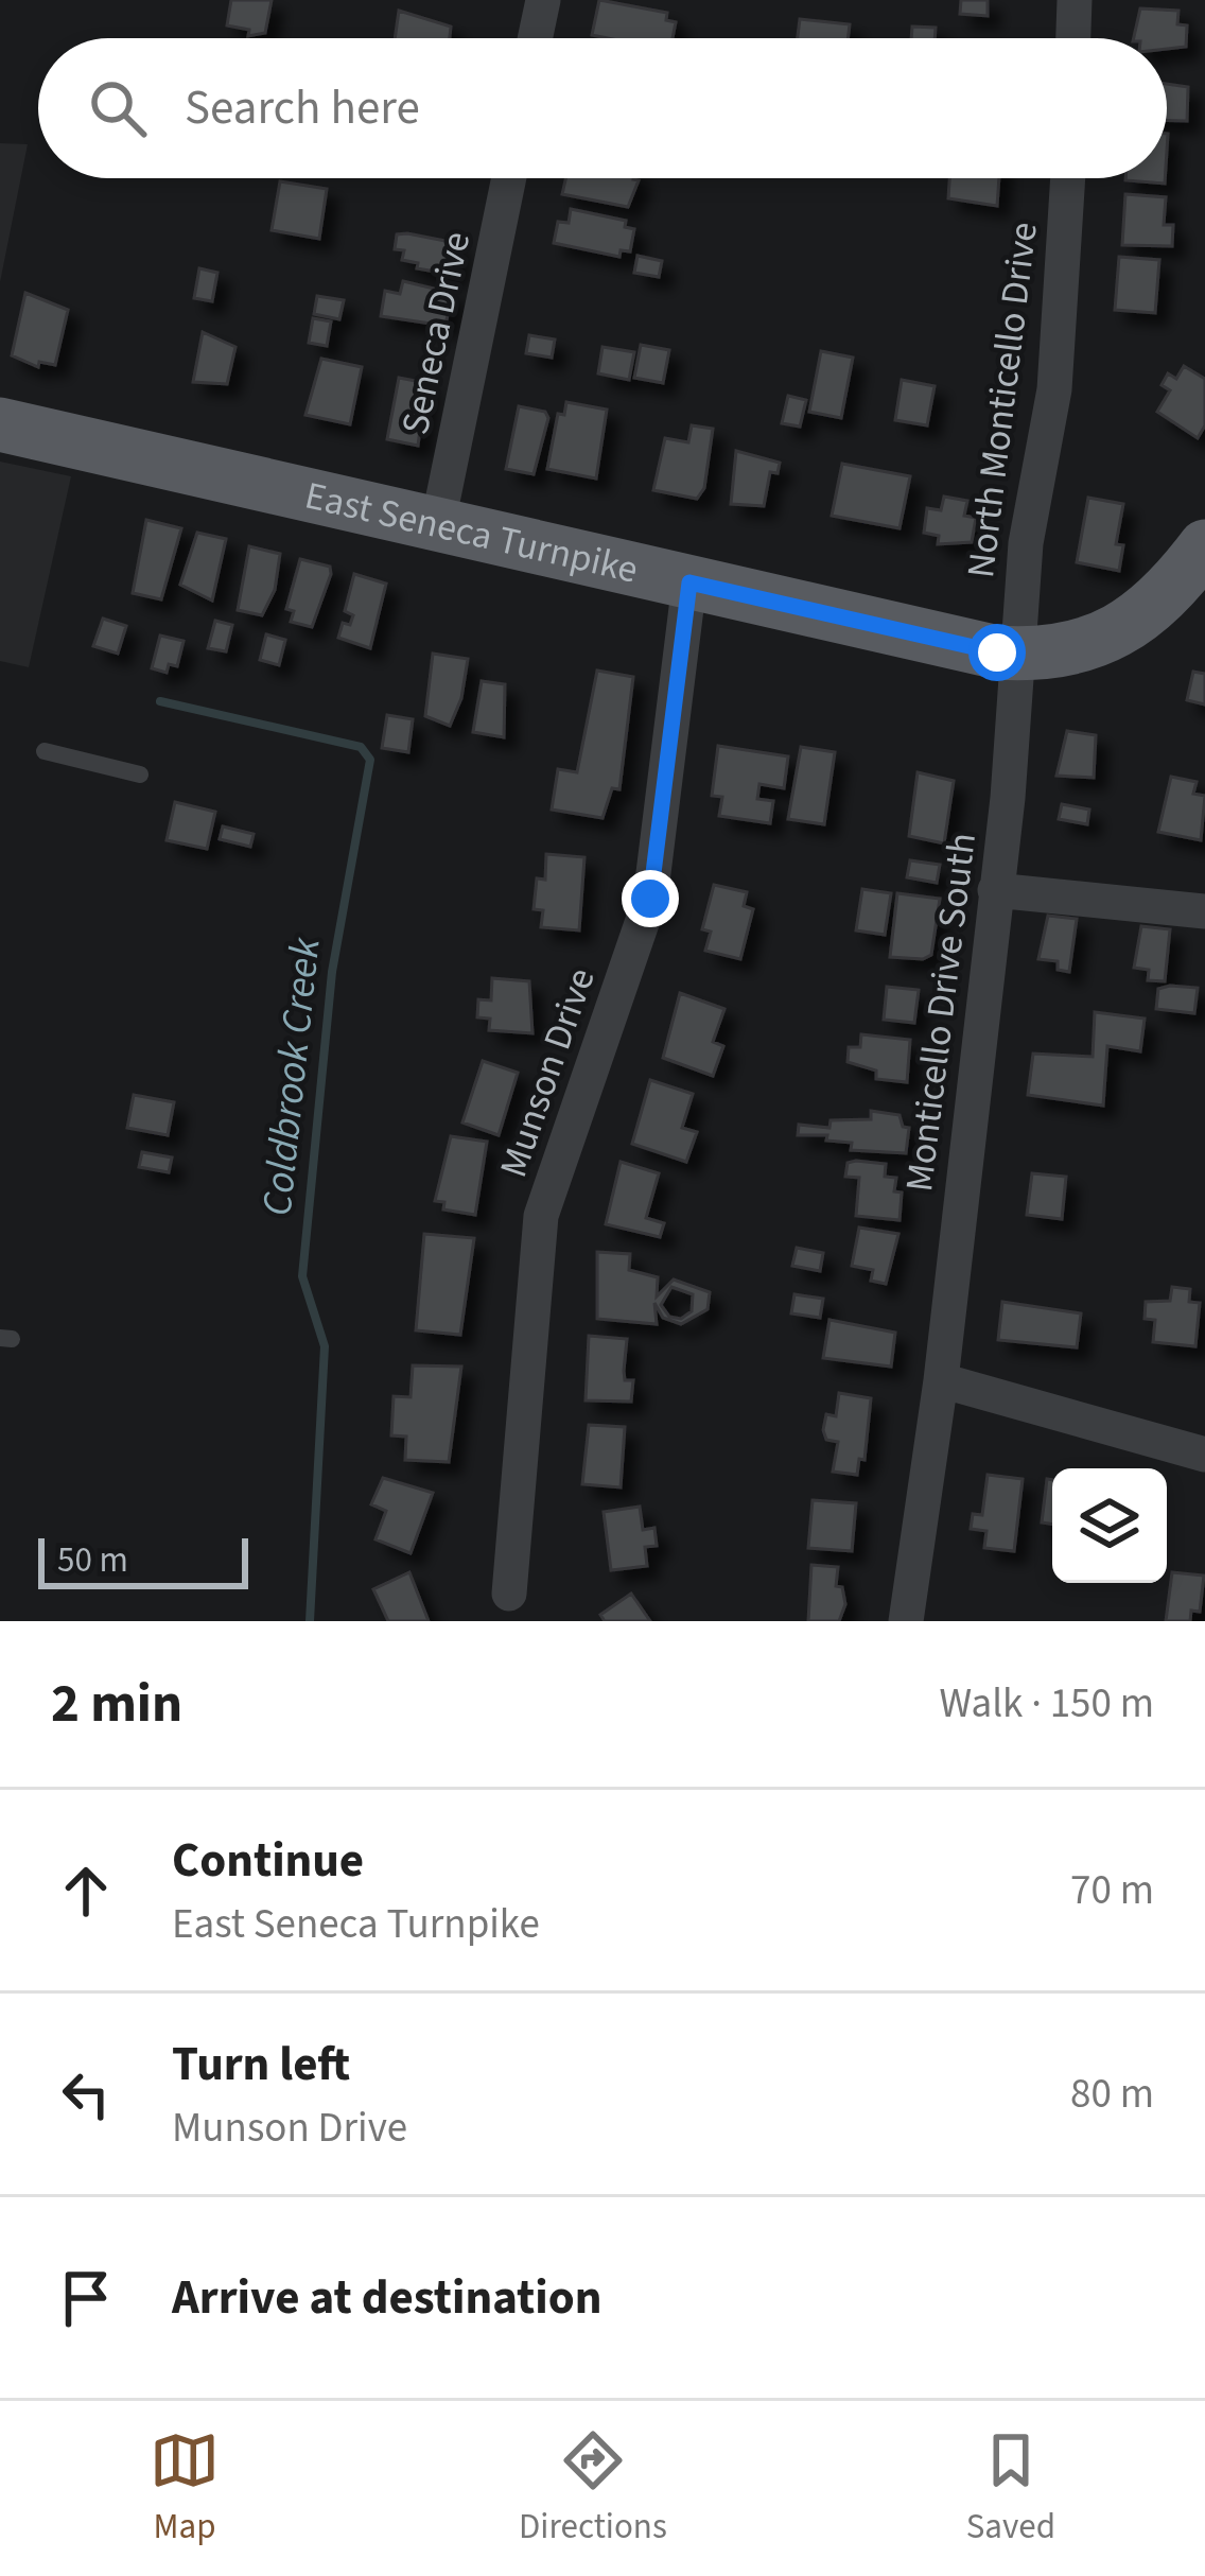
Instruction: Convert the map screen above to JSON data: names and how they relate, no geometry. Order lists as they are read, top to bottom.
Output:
{
  "streets": {
    "main road": ["East Seneca Turnpike"],
    "street": [
      "Seneca Drive",
      "North Monticello Drive",
      "Monticello Drive South",
      "Munson Drive"
    ]
  },
  "crossings": [
    ["Seneca Drive", "East Seneca Turnpike"],
    ["North Monticello Drive", "East Seneca Turnpike"],
    ["North Monticello Drive", "Monticello Drive South"],
    ["East Seneca Turnpike", "Monticello Drive South"],
    ["East Seneca Turnpike", "Munson Drive"]
  ],
  "water": ["Coldbrook Creek"],
  "scale_bar": "50 m",
  "page": {
    "search": "Search here",
    "scale": "50 m",
    "heading": ["2 min", "Walk · 150 m"],
    "list": [
      ["Continue", "East Seneca Turnpike", "70 m"],
      ["Turn left", "Munson Drive", "80 m"],
      "Arrive at destination"
    ],
    "nav": ["Map", "Directions", "Saved"]
  }
}
